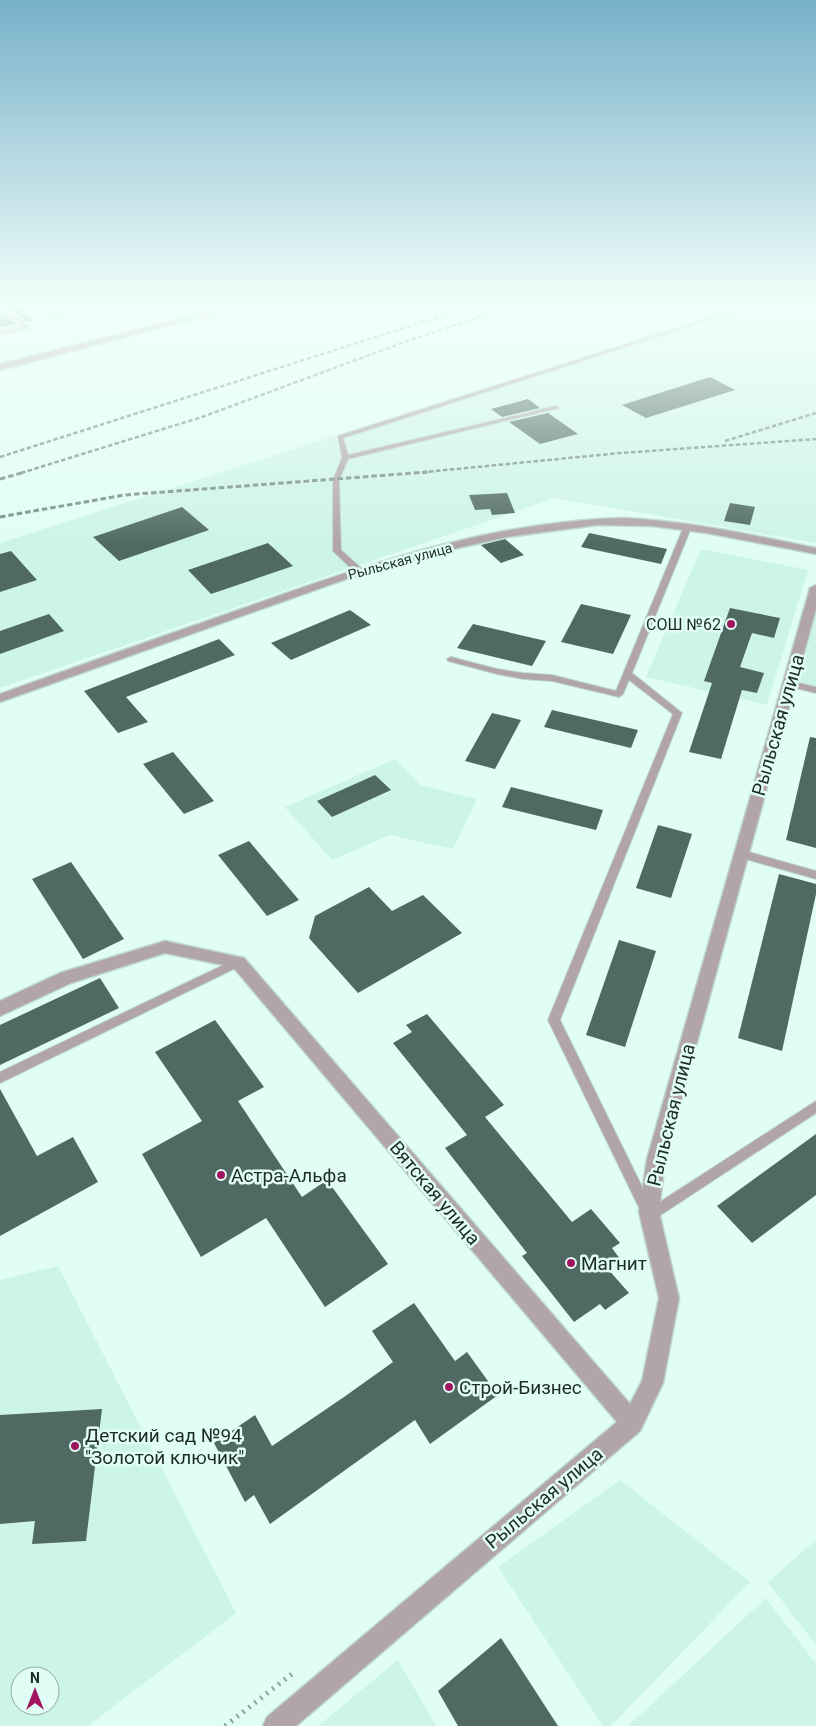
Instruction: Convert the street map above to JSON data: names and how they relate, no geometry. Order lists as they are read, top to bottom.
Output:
{
  "streets": {
    "street": ["Рыльская улица", "Вятская улица"]
  },
  "crossings": [
    ["Рыльская улица", "Вятская улица"]
  ],
  "places": [
    "СОШ №62",
    "Астра-Альфа",
    "Магнит",
    "Строй-Бизнес",
    "Детский сад №94 \"Золотой ключик\""
  ],
  "north": "top"
}
